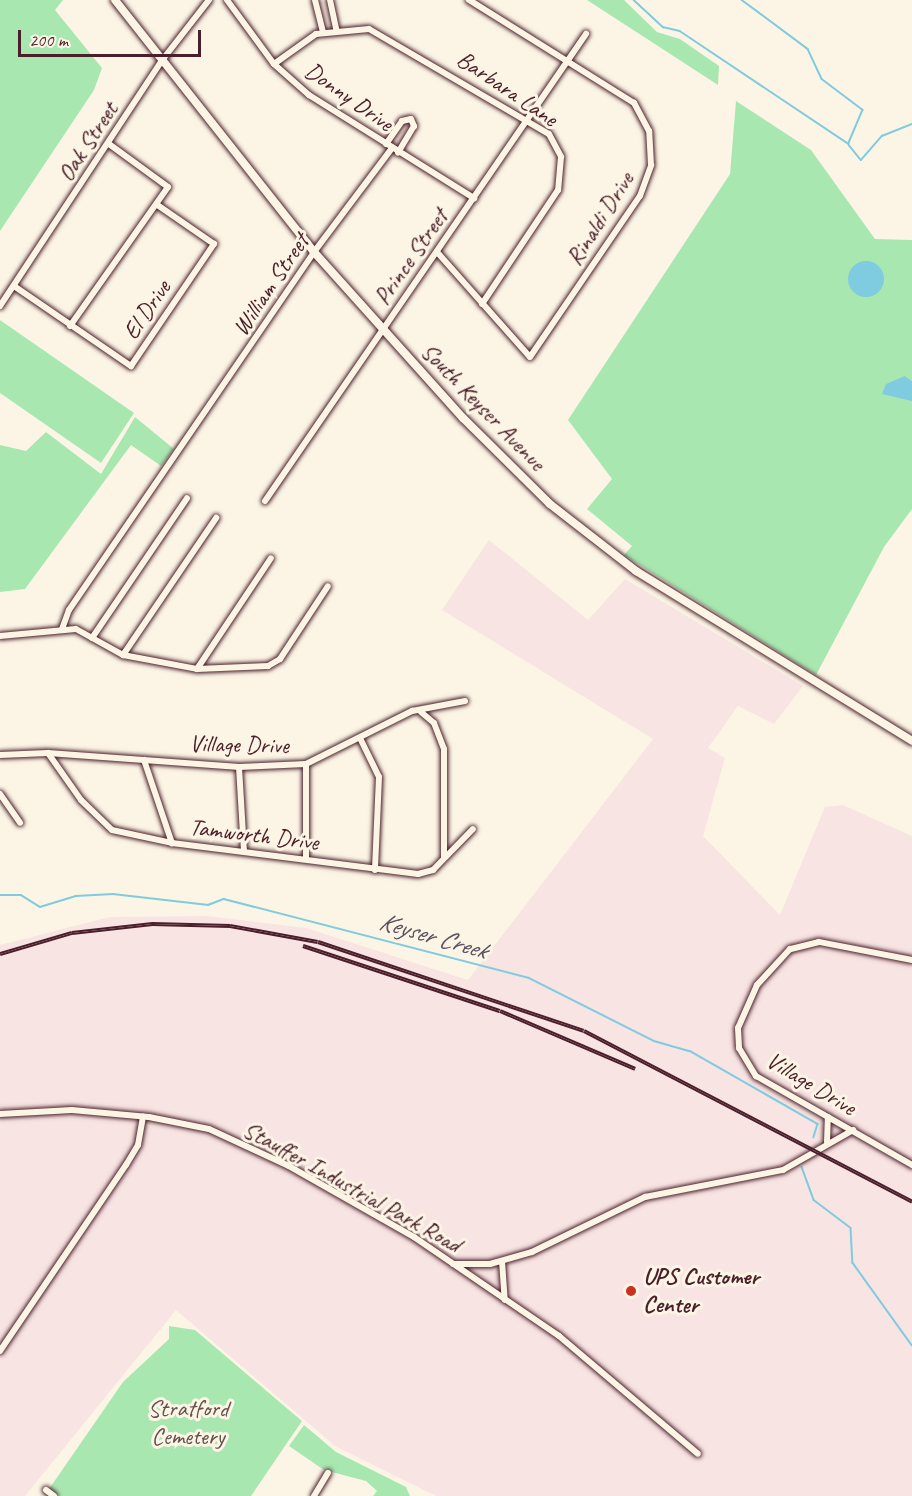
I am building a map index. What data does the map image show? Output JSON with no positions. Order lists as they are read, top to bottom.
{
  "streets": {
    "main road": ["South Keyser Avenue"],
    "street": [
      "Barbara Lane",
      "Donny Drive",
      "Oak Street",
      "Rinaldi Drive",
      "Prince Street",
      "William Street",
      "El Drive",
      "Village Drive",
      "Tamworth Drive",
      "Stauffer Industrial Park Road"
    ]
  },
  "crossings": [
    ["Barbara Lane", "Donny Drive"],
    ["Barbara Lane", "Rinaldi Drive"],
    ["Barbara Lane", "Prince Street"],
    ["Donny Drive", "Prince Street"],
    ["Donny Drive", "William Street"],
    ["Oak Street", "El Drive"],
    ["Oak Street", "South Keyser Avenue"],
    ["Rinaldi Drive", "Prince Street"],
    ["Prince Street", "South Keyser Avenue"],
    ["William Street", "South Keyser Avenue"],
    ["Village Drive", "Tamworth Drive"]
  ],
  "water": ["Keyser Creek"],
  "parks": ["Stratford Cemetery"],
  "places": ["UPS Customer Center"],
  "scale_bar": "200 m"
}
